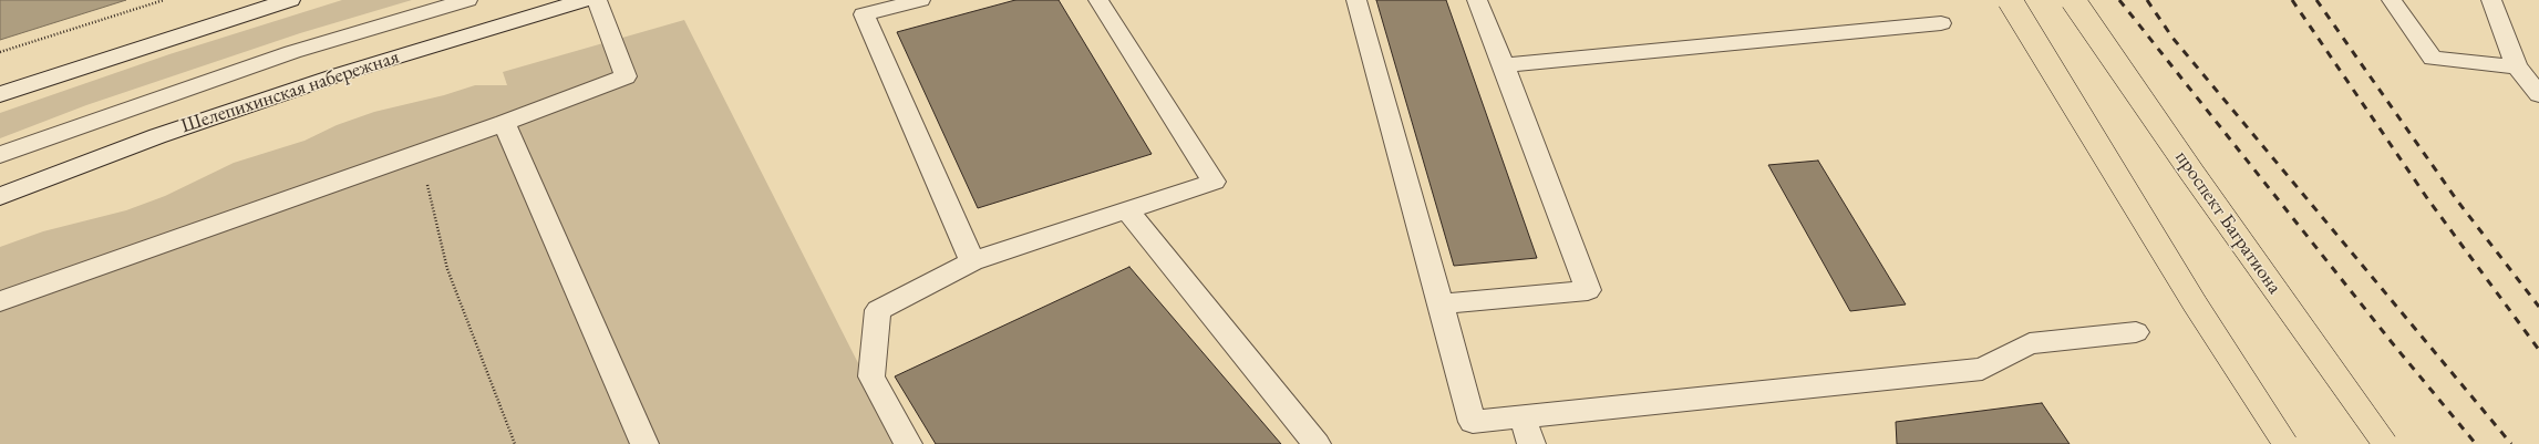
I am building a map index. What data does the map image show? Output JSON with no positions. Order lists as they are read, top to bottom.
{
  "streets": {
    "main road": ["Шелепихинская набережная", "проспект Багратиона"]
  }
}
